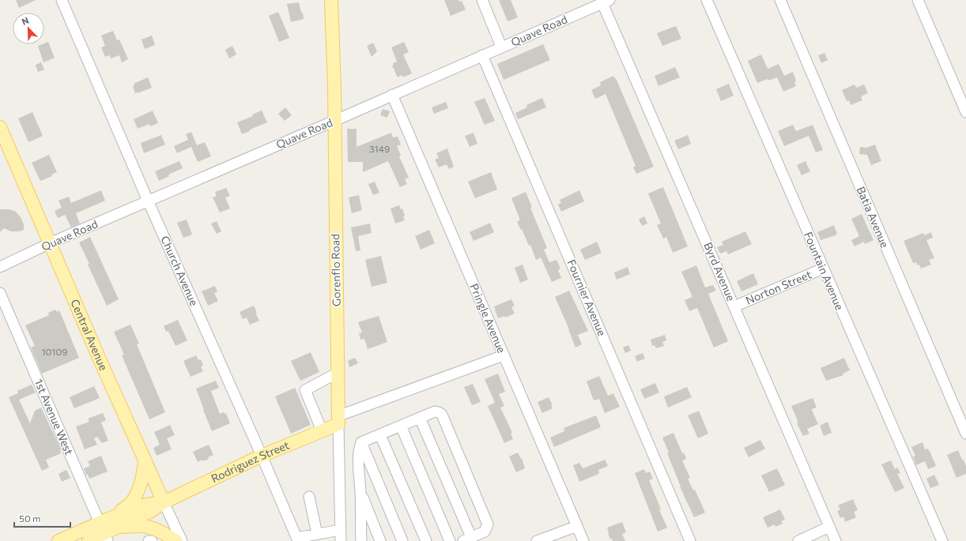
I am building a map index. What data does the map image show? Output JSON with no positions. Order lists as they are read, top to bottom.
{
  "streets": {
    "main road": ["Gorenflo Road", "Central Avenue", "Rodriguez Street"],
    "street": [
      "Quave Road",
      "Batia Avenue",
      "Church Avenue",
      "Fountain Avenue",
      "Byrd Avenue",
      "Norton Street",
      "Fournier Avenue",
      "Pringle Avenue",
      "1st Avenue West"
    ]
  },
  "crossings": [
    ["Quave Road", "Gorenflo Road"],
    ["Quave Road", "Church Avenue"],
    ["Quave Road", "Byrd Avenue"],
    ["Quave Road", "Fournier Avenue"],
    ["Quave Road", "Pringle Avenue"],
    ["Quave Road", "Central Avenue"],
    ["Gorenflo Road", "Rodriguez Street"],
    ["Church Avenue", "Rodriguez Street"],
    ["Fountain Avenue", "Norton Street"],
    ["Byrd Avenue", "Norton Street"],
    ["Pringle Avenue", "Rodriguez Street"],
    ["Central Avenue", "Rodriguez Street"],
    ["1st Avenue West", "Rodriguez Street"]
  ],
  "house_numbers": ["3149", "10109"],
  "scale_bar": "50 m",
  "north": "top left"
}
